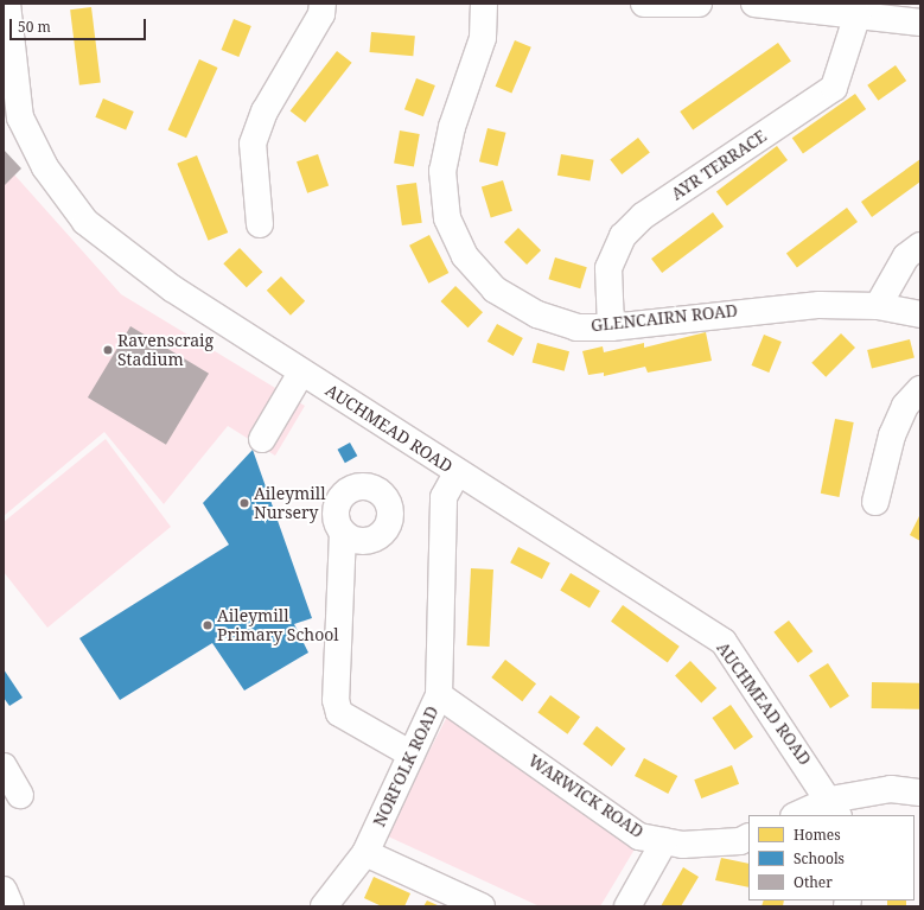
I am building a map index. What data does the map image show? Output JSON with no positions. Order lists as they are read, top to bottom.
{
  "streets": {
    "street": [
      "AYR TERRACE",
      "GLENCAIRN ROAD",
      "AUCHMEAD ROAD",
      "NORFOLK ROAD",
      "WARWICK ROAD"
    ]
  },
  "crossings": [
    ["AYR TERRACE", "GLENCAIRN ROAD"],
    ["AUCHMEAD ROAD", "NORFOLK ROAD"],
    ["NORFOLK ROAD", "WARWICK ROAD"]
  ],
  "places": ["Ravenscraig Stadium", "Aileymill Nursery", "Aileymill Primary School"],
  "legend": ["Homes", "Schools", "Other"],
  "scale_bar": "50 m"
}
